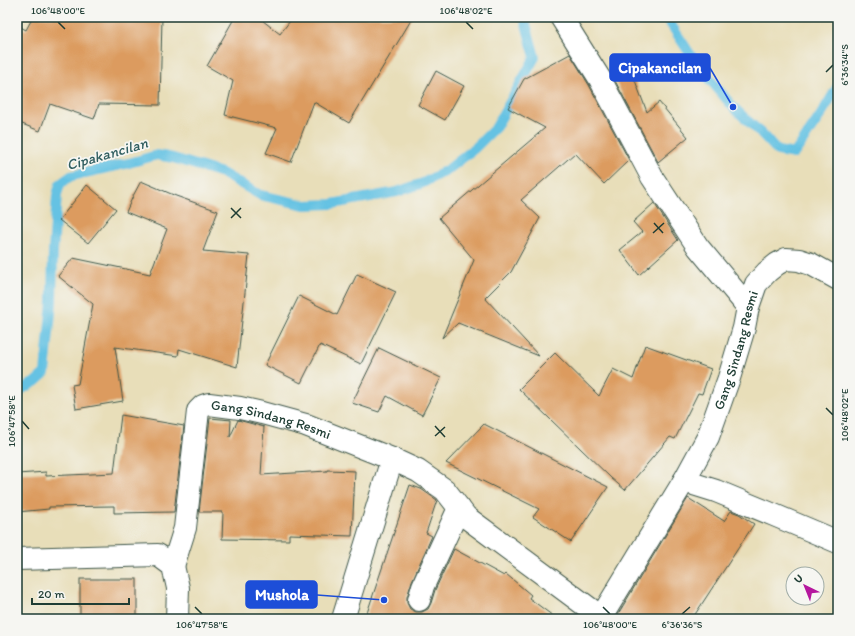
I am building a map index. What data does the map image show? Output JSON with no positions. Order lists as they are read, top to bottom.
{
  "streets": {
    "street": ["Gang Sindang Resmi"]
  },
  "water": ["Cipakancilan"],
  "places": ["Cipakancilan", "Mushola"],
  "scale_bar": "20 m",
  "north": "top left",
  "coordinates": [
    "106°48'00\"E",
    "106°48'02\"E",
    "6°36'34\"S",
    "106°47'58\"E",
    "6°36'36\"S"
  ]
}
